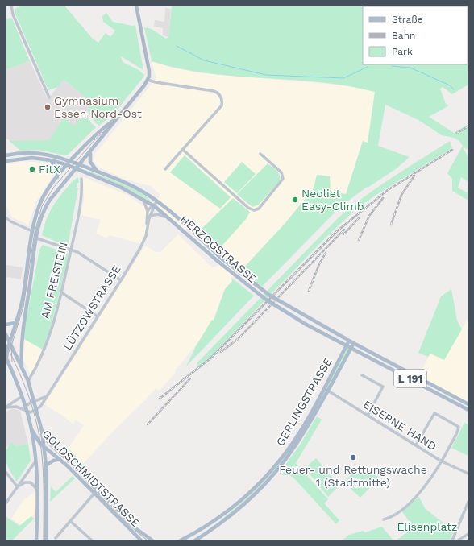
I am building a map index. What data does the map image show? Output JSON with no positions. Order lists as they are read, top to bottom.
{
  "streets": {
    "main road": [
      "HERZOGSTRASSE",
      "L 191",
      "GERLINGSTRASSE",
      "GOLDSCHMIDTSTRASSE"
    ],
    "street": ["AM FREISTEIN", "LÜTZOWSTRASSE", "EISERNE HAND"]
  },
  "crossings": [
    ["HERZOGSTRASSE", "LÜTZOWSTRASSE"],
    ["HERZOGSTRASSE", "L 191"],
    ["HERZOGSTRASSE", "GERLINGSTRASSE"],
    ["L 191", "GERLINGSTRASSE"],
    ["GERLINGSTRASSE", "EISERNE HAND"]
  ],
  "parks": ["Elisenplatz"],
  "places": [
    "Gymnasium Essen Nord-Ost",
    "FitX",
    "Neoliet Easy-Climb",
    "Feuer- und Rettungswache 1 (Stadtmitte)"
  ],
  "legend": ["Straße", "Bahn", "Park"]
}
